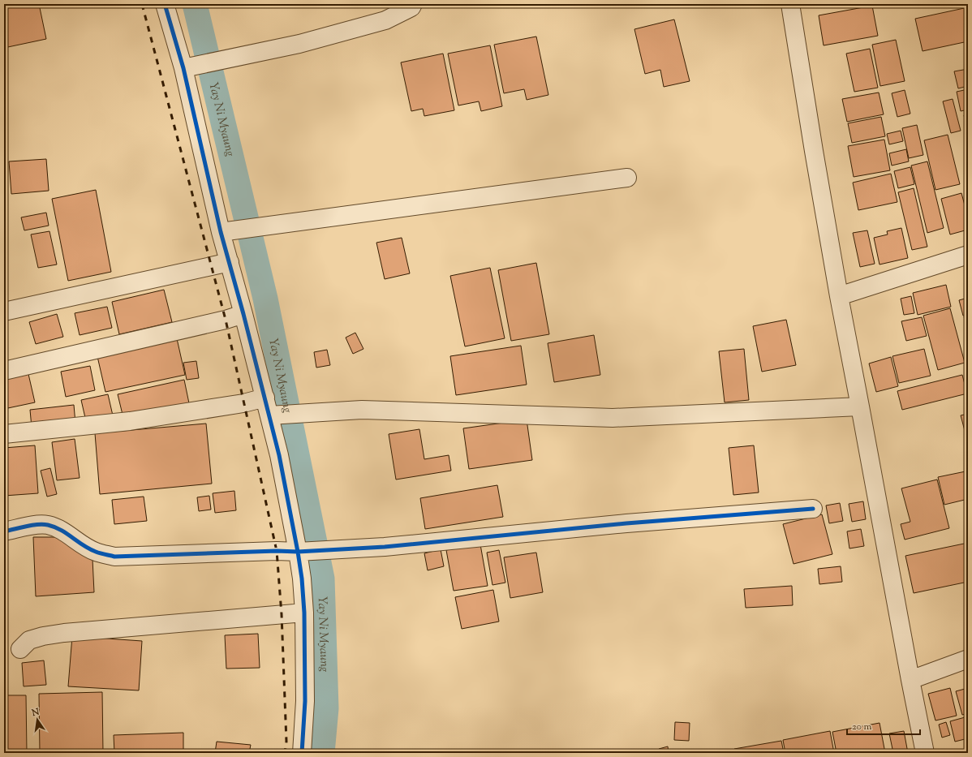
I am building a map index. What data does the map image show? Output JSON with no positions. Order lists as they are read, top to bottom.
{
  "water": ["Yay Ni Myaung"],
  "scale_bar": "20 m",
  "north": "top"
}
